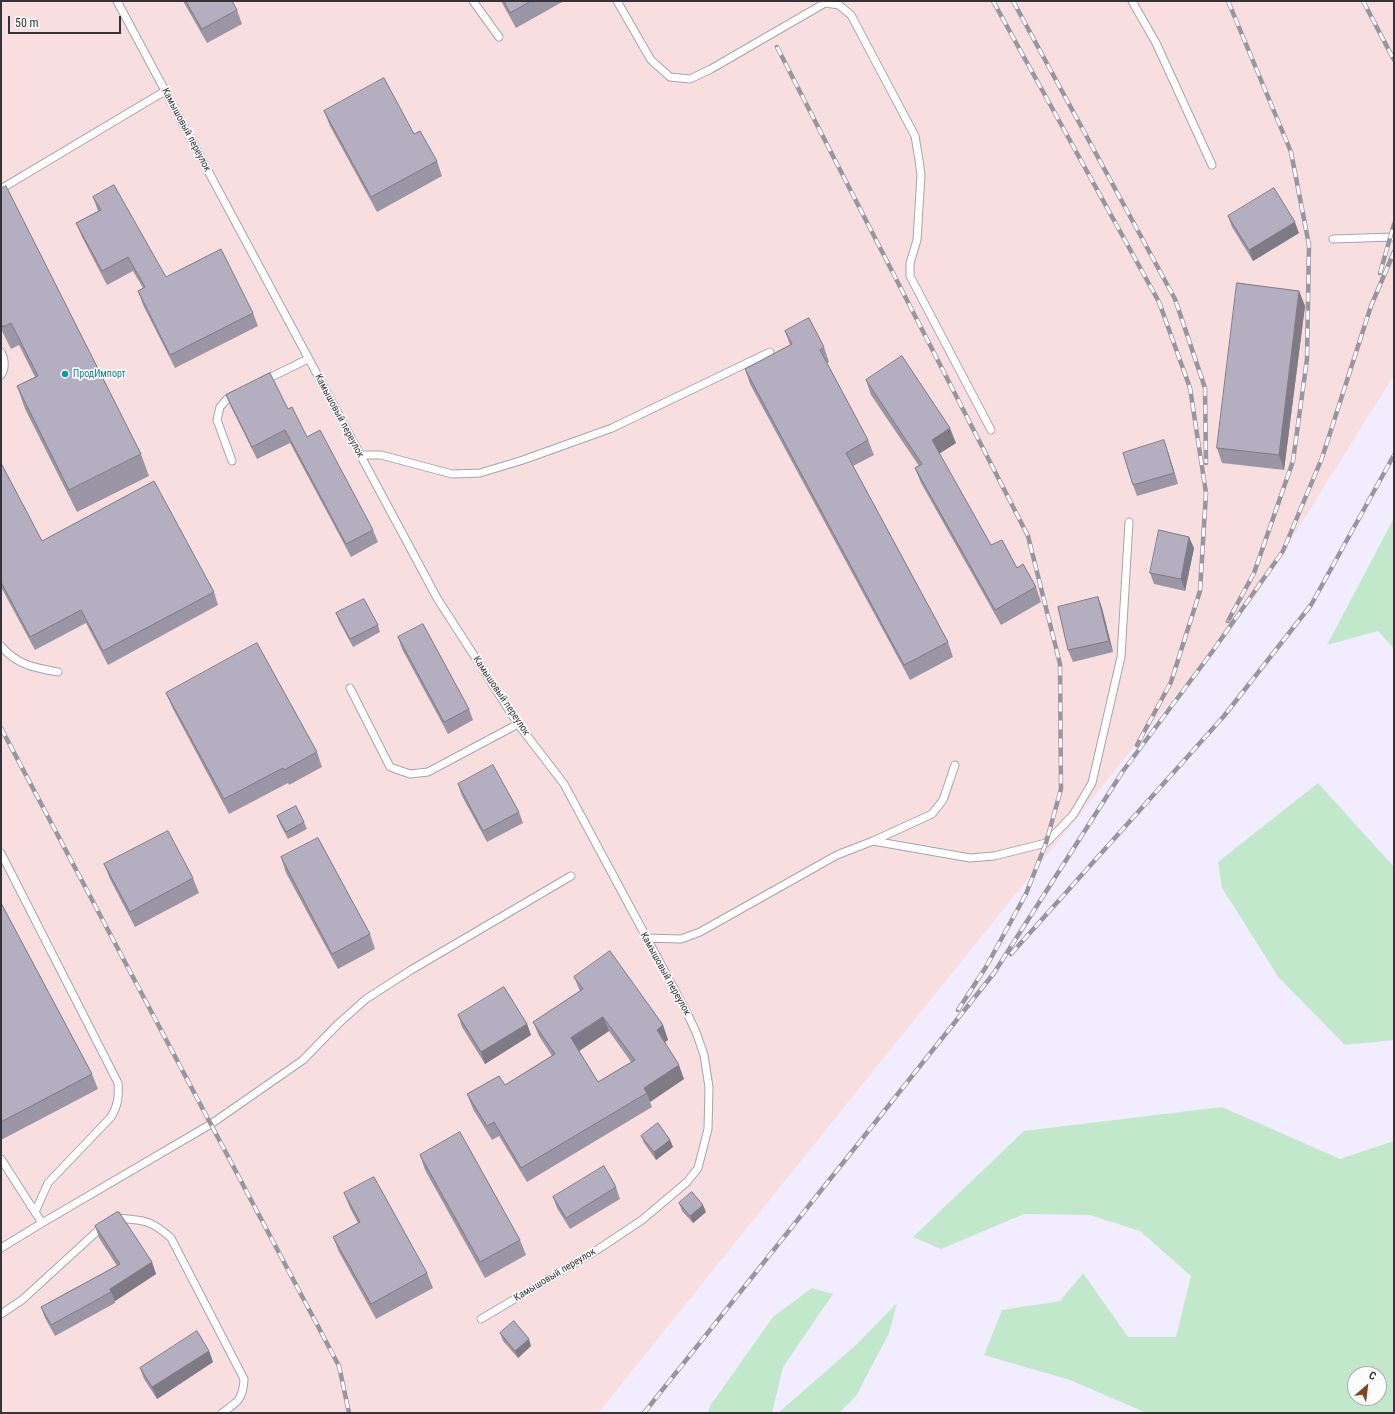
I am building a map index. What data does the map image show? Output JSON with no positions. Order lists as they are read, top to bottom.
{
  "streets": {
    "lane": ["Камышовый переулок"]
  },
  "places": ["ПродИмпорт"],
  "scale_bar": "50 m",
  "north": "top right"
}
